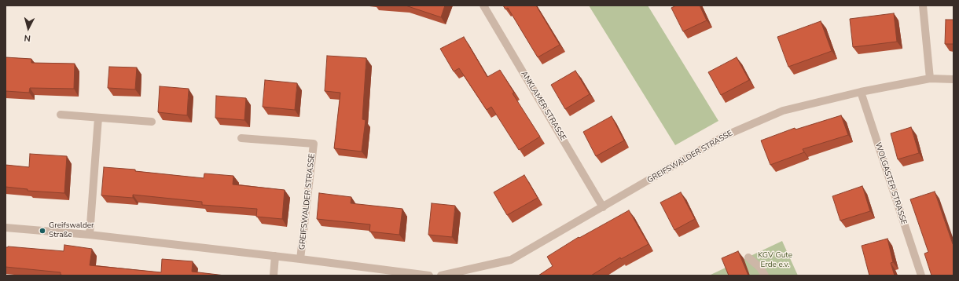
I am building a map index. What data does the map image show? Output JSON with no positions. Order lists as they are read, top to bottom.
{
  "streets": {
    "street": ["ANKLAMER STRASSE", "GREIFSWALDER STRASSE", "WOLGASTER STRASSE"]
  },
  "crossings": [
    ["ANKLAMER STRASSE", "GREIFSWALDER STRASSE"],
    ["GREIFSWALDER STRASSE", "WOLGASTER STRASSE"]
  ],
  "parks": ["KGV Gute Erde e.v."],
  "places": ["Greifswalder Straße"],
  "north": "bottom"
}
